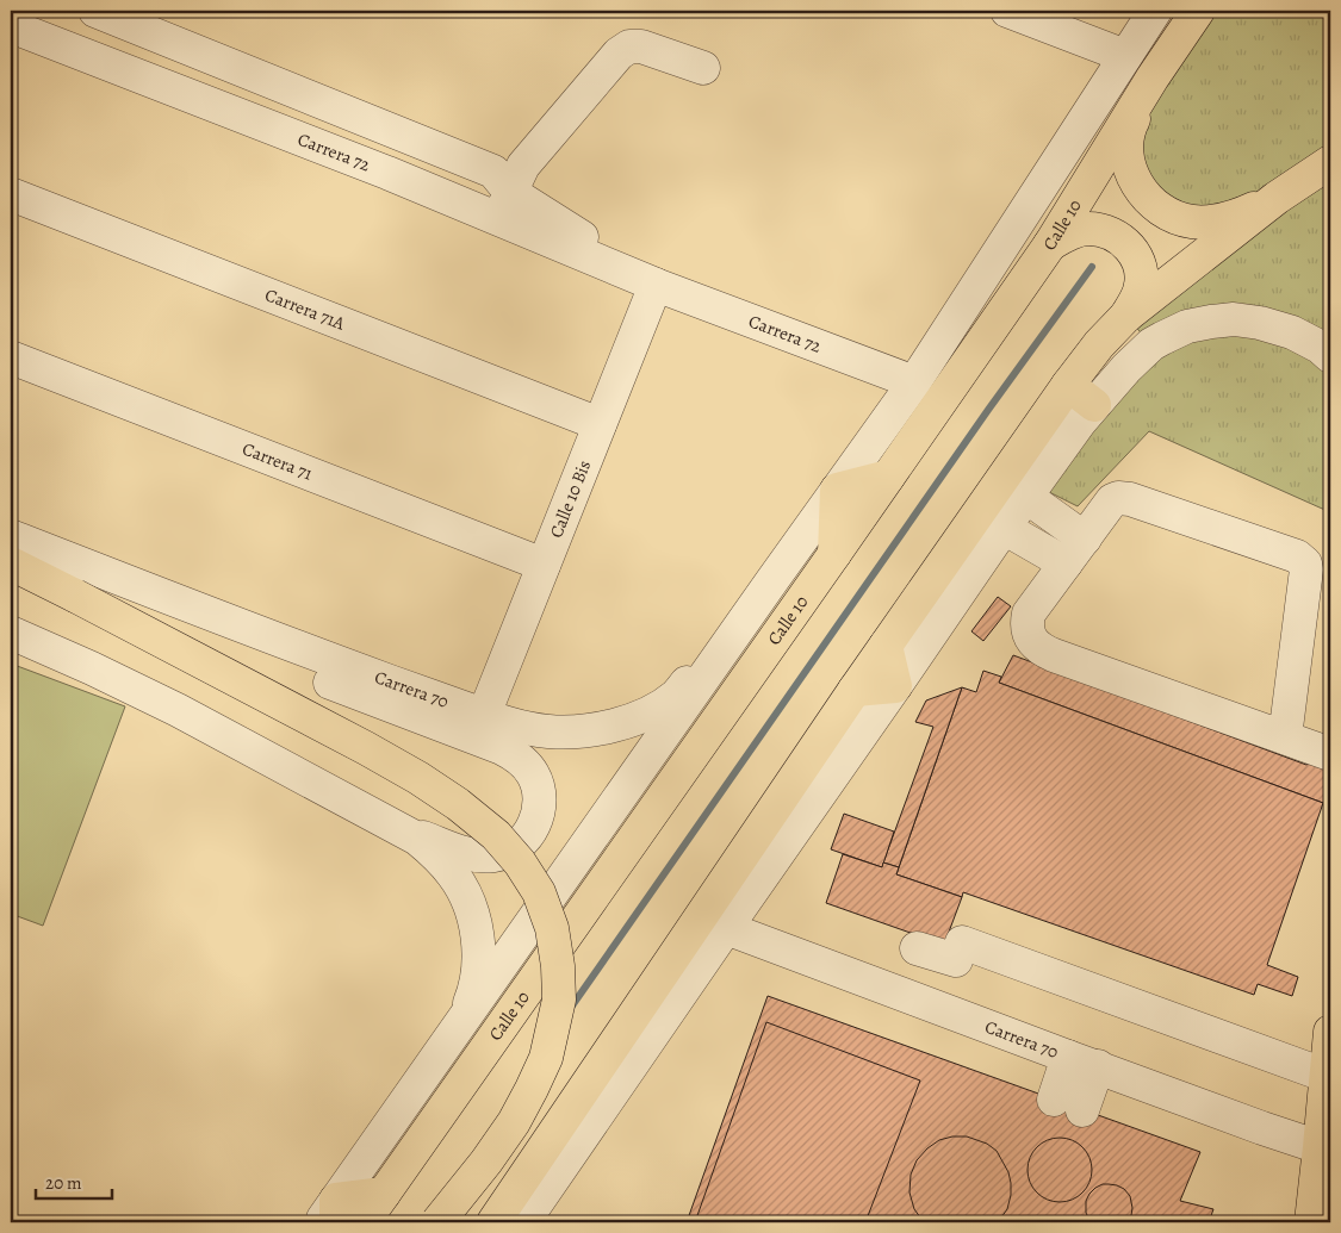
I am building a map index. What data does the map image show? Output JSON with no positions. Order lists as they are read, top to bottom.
{
  "streets": {
    "main road": ["Calle 10"],
    "street": [
      "Carrera 72",
      "Carrera 71A",
      "Carrera 71",
      "Calle 10 Bis",
      "Carrera 70"
    ]
  },
  "crossings": [
    ["Carrera 72", "Calle 10"],
    ["Carrera 72", "Calle 10 Bis"],
    ["Calle 10", "Carrera 70"],
    ["Carrera 71A", "Calle 10 Bis"],
    ["Carrera 71", "Calle 10 Bis"],
    ["Calle 10 Bis", "Carrera 70"]
  ],
  "scale_bar": "20 m"
}
